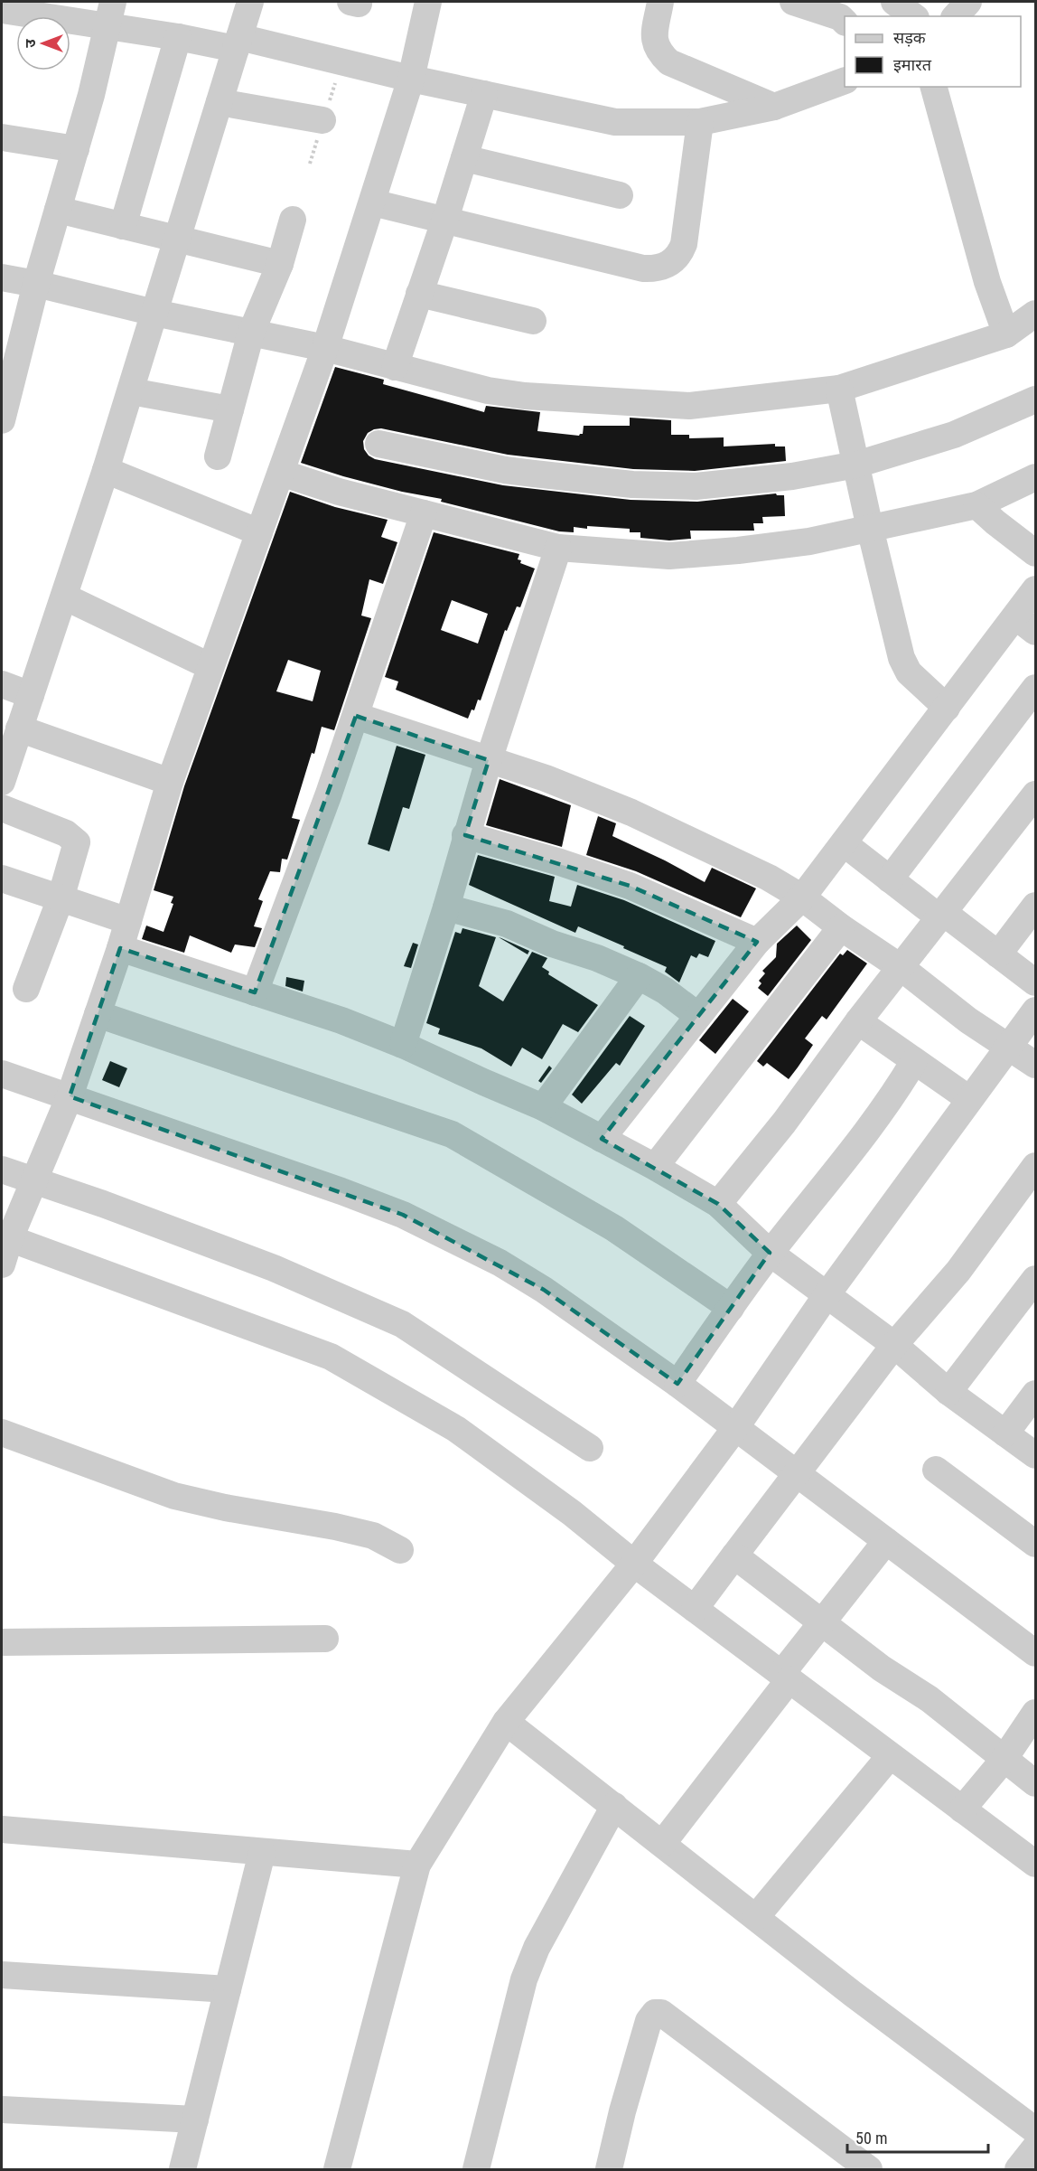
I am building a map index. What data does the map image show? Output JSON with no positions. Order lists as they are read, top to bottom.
{
  "legend": ["सड़क", "इमारत"],
  "scale_bar": "50 m",
  "north": "left"
}
